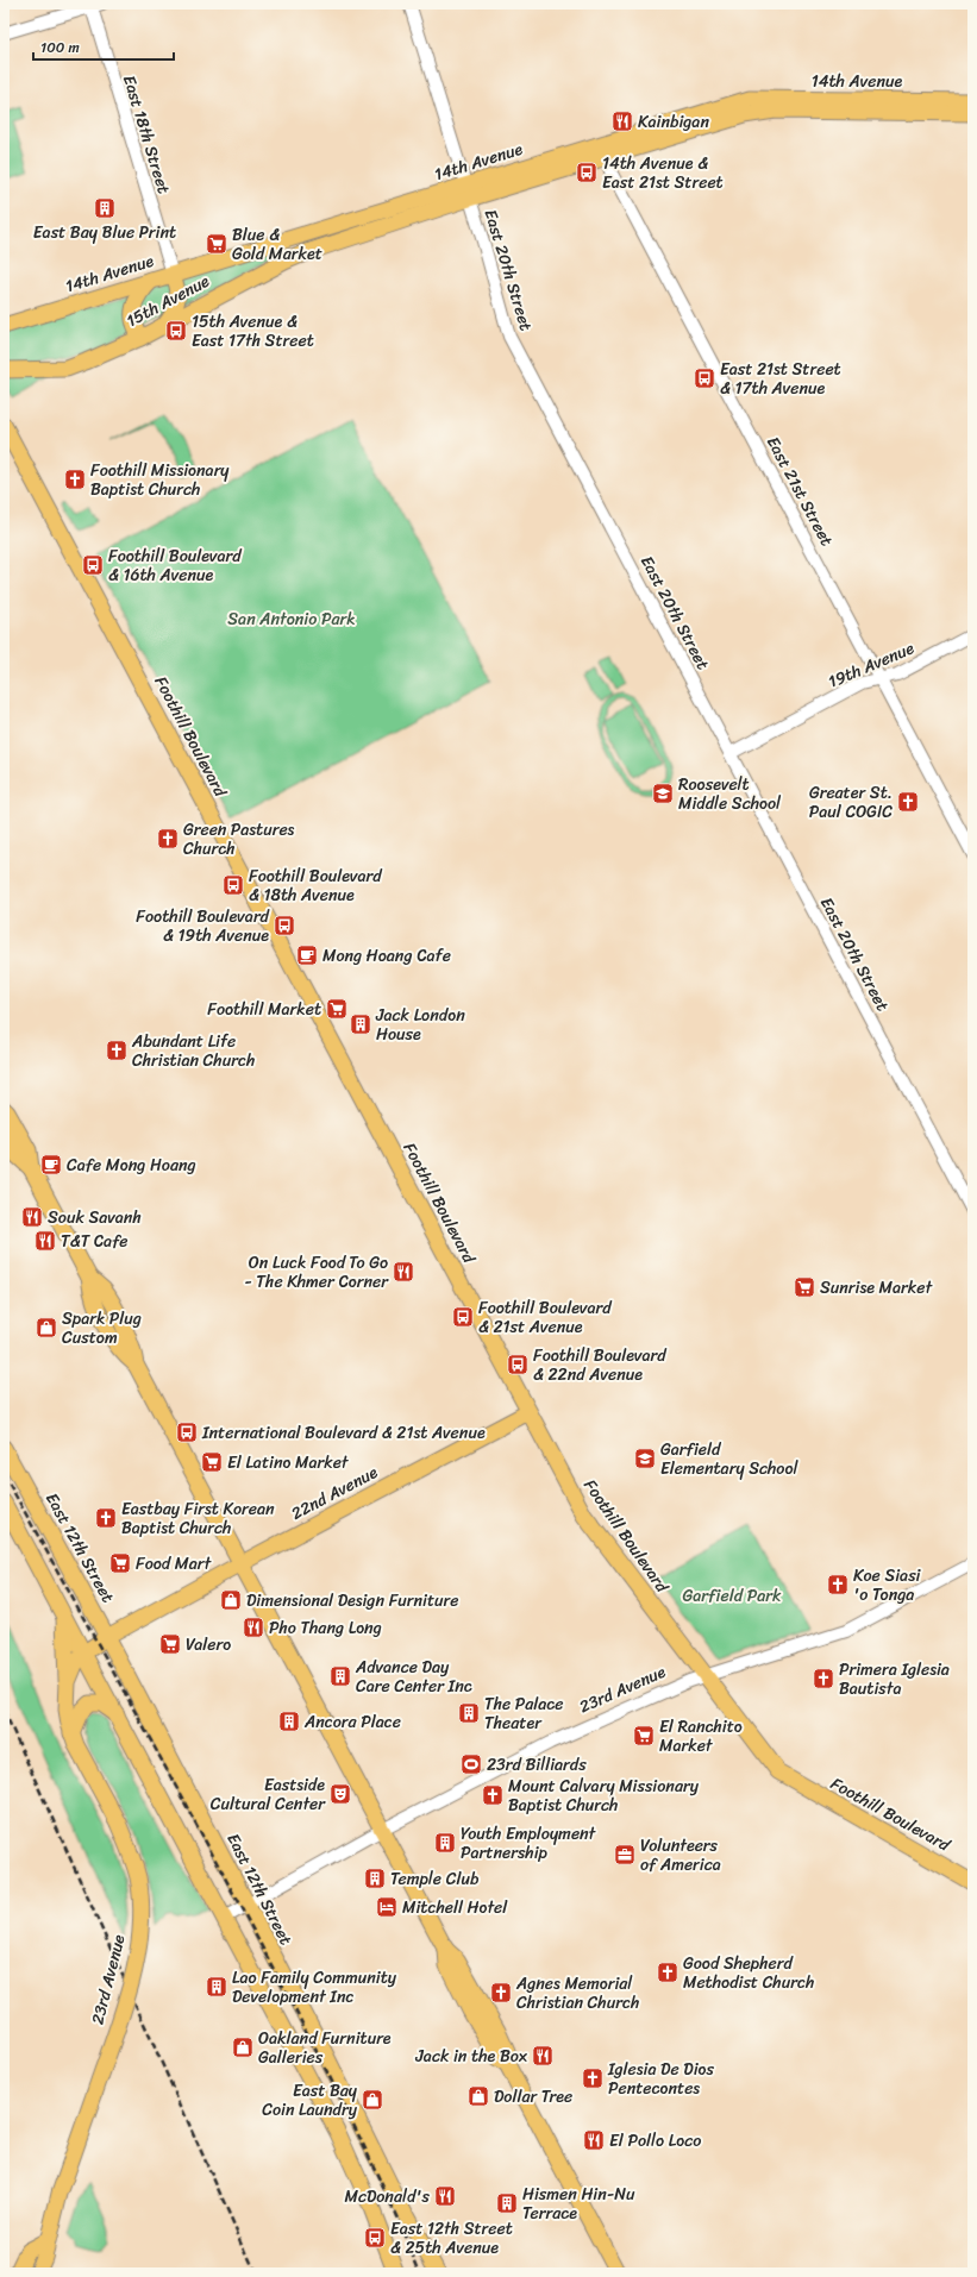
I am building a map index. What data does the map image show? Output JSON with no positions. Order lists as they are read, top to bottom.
{
  "streets": {
    "main road": [
      "14th Avenue",
      "15th Avenue",
      "Foothill Boulevard",
      "22nd Avenue",
      "East 12th Street",
      "23rd Avenue"
    ],
    "street": [
      "East 18th Street",
      "East 20th Street",
      "East 21st Street",
      "19th Avenue"
    ]
  },
  "crossings": [
    ["14th Avenue", "East 18th Street"],
    ["14th Avenue", "East 20th Street"],
    ["14th Avenue", "15th Avenue"],
    ["14th Avenue", "East 21st Street"],
    ["East 20th Street", "19th Avenue"],
    ["East 21st Street", "19th Avenue"],
    ["Foothill Boulevard", "22nd Avenue"],
    ["Foothill Boulevard", "23rd Avenue"],
    ["22nd Avenue", "East 12th Street"],
    ["22nd Avenue", "23rd Avenue"],
    ["East 12th Street", "23rd Avenue"]
  ],
  "parks": ["San Antonio Park", "Garfield Park"],
  "places": {
    "restaurant": [
      "Kainbigan",
      "Souk Savanh",
      "T&T Cafe",
      "On Luck Food To Go - The Khmer Corner",
      "Pho Thang Long",
      "Jack in the Box",
      "El Pollo Loco",
      "McDonald's"
    ],
    "bus stop": [
      "14th Avenue & East 21st Street",
      "15th Avenue & East 17th Street",
      "East 21st Street & 17th Avenue",
      "Foothill Boulevard & 16th Avenue",
      "Foothill Boulevard & 18th Avenue",
      "Foothill Boulevard & 19th Avenue",
      "Foothill Boulevard & 21st Avenue",
      "Foothill Boulevard & 22nd Avenue",
      "International Boulevard & 21st Avenue",
      "East 12th Street & 25th Avenue"
    ],
    "building": [
      "East Bay Blue Print",
      "Jack London House",
      "Advance Day Care Center Inc",
      "The Palace Theater",
      "Ancora Place",
      "Youth Employment Partnership",
      "Temple Club",
      "Lao Family Community Development Inc",
      "Hismen Hin-Nu Terrace"
    ],
    "supermarket": [
      "Blue & Gold Market",
      "Foothill Market",
      "Sunrise Market",
      "El Latino Market",
      "Food Mart",
      "Valero",
      "El Ranchito Market"
    ],
    "church": [
      "Foothill Missionary Baptist Church",
      "Greater St. Paul COGIC",
      "Green Pastures Church",
      "Abundant Life Christian Church",
      "Eastbay First Korean Baptist Church",
      "Koe Siasi 'o Tonga",
      "Primera Iglesia Bautista",
      "Mount Calvary Missionary Baptist Church",
      "Good Shepherd Methodist Church",
      "Agnes Memorial Christian Church",
      "Iglesia De Dios Pentecontes"
    ],
    "school or university": ["Roosevelt Middle School", "Garfield Elementary School"],
    "cafe": ["Mong Hoang Cafe", "Cafe Mong Hoang"],
    "shop": [
      "Spark Plug Custom",
      "Dimensional Design Furniture",
      "Oakland Furniture Galleries",
      "Dollar Tree",
      "East Bay Coin Laundry"
    ],
    "sports": ["23rd Billiards"],
    "theatre": ["Eastside Cultural Center"],
    "office": ["Volunteers of America"],
    "hotel": ["Mitchell Hotel"]
  },
  "scale_bar": "100 m"
}
